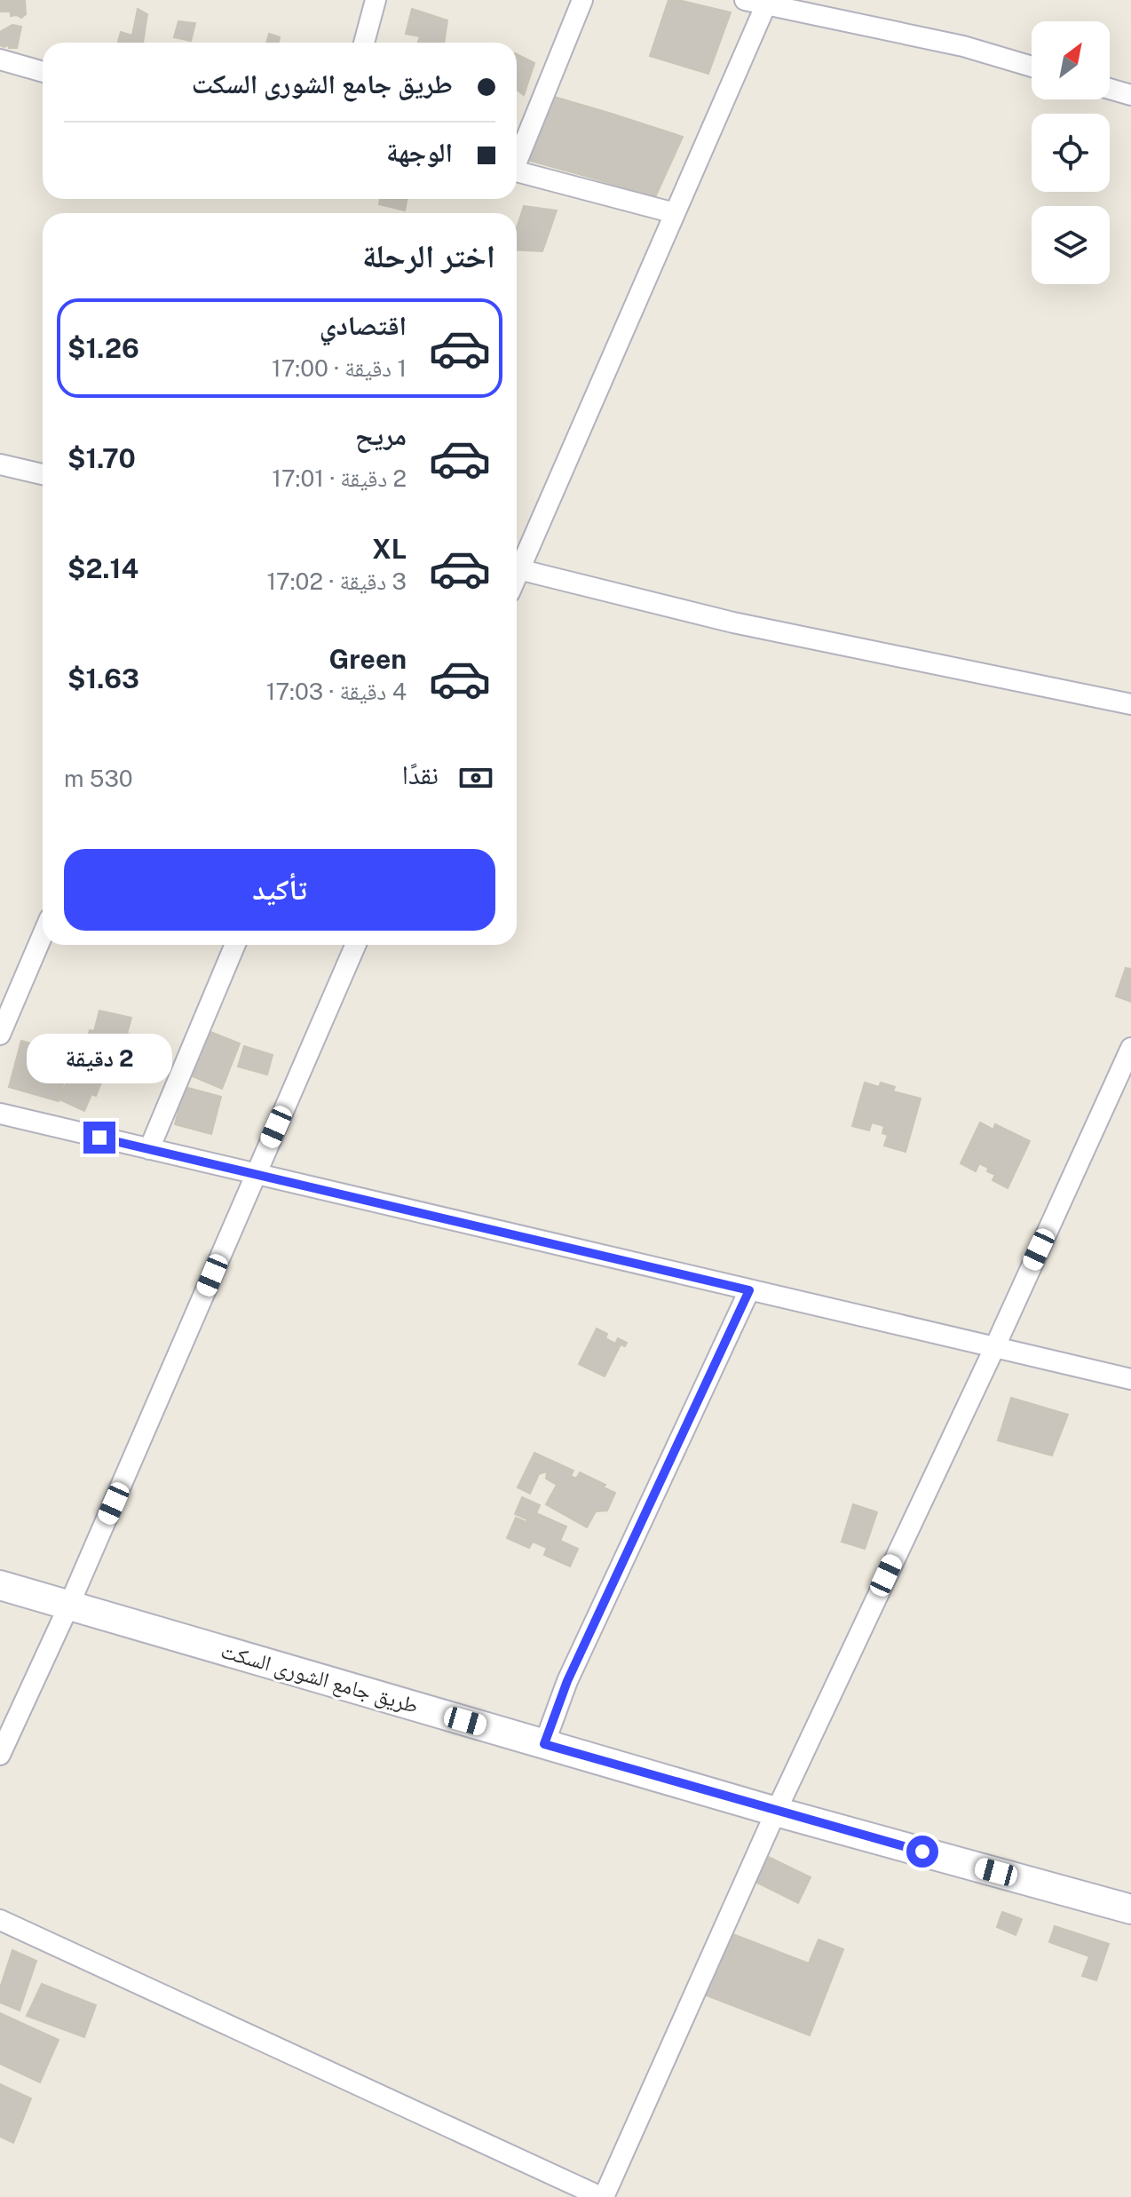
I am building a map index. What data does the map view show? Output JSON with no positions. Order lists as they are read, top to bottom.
{
  "streets": {
    "main road": ["طريق جامع الشورى السكت"]
  },
  "north": "top right",
  "page": {
    "banner": ["طريق جامع الشورى السكت", "الوجهة"],
    "heading": "اختر الرحلة",
    "list": [
      {
        "name": "اقتصادي",
        "note": "1 دقيقة · 17:00",
        "value": "$1.26"
      },
      {
        "name": "مريح",
        "note": "2 دقيقة · 17:01",
        "value": "$1.70"
      },
      {
        "name": "XL",
        "note": "3 دقيقة · 17:02",
        "value": "$2.14"
      },
      {
        "name": "Green",
        "note": "4 دقيقة · 17:03",
        "value": "$1.63"
      }
    ],
    "pay": ["نقدًا", "530 m"],
    "buttons": "تأكيد",
    "bubble": "2 دقيقة"
  }
}
